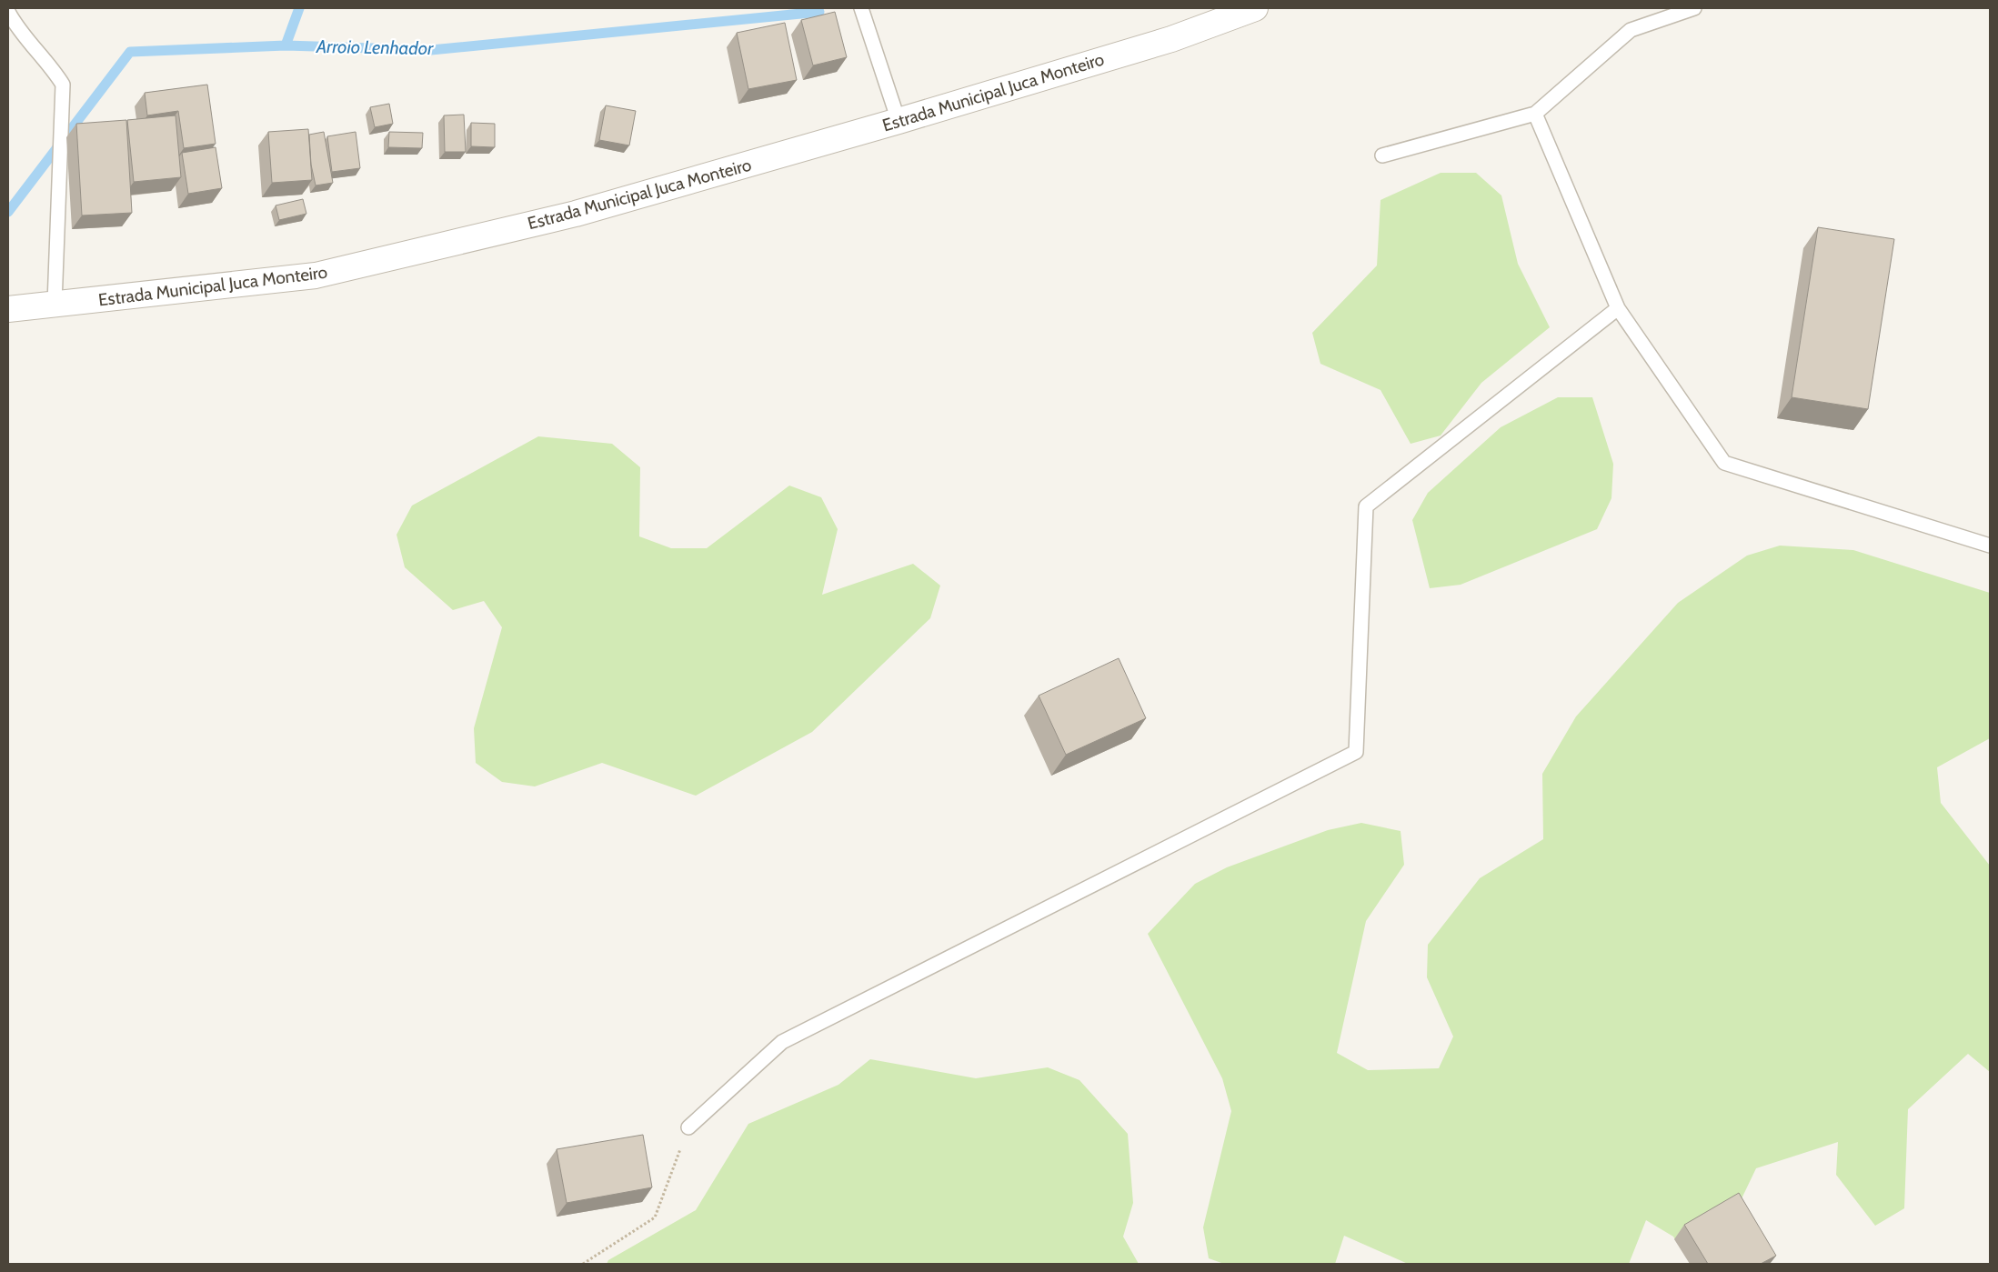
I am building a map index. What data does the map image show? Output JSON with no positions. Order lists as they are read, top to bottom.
{
  "streets": {
    "street": ["Estrada Municipal Juca Monteiro"]
  },
  "water": ["Arroio Lenhador"]
}
